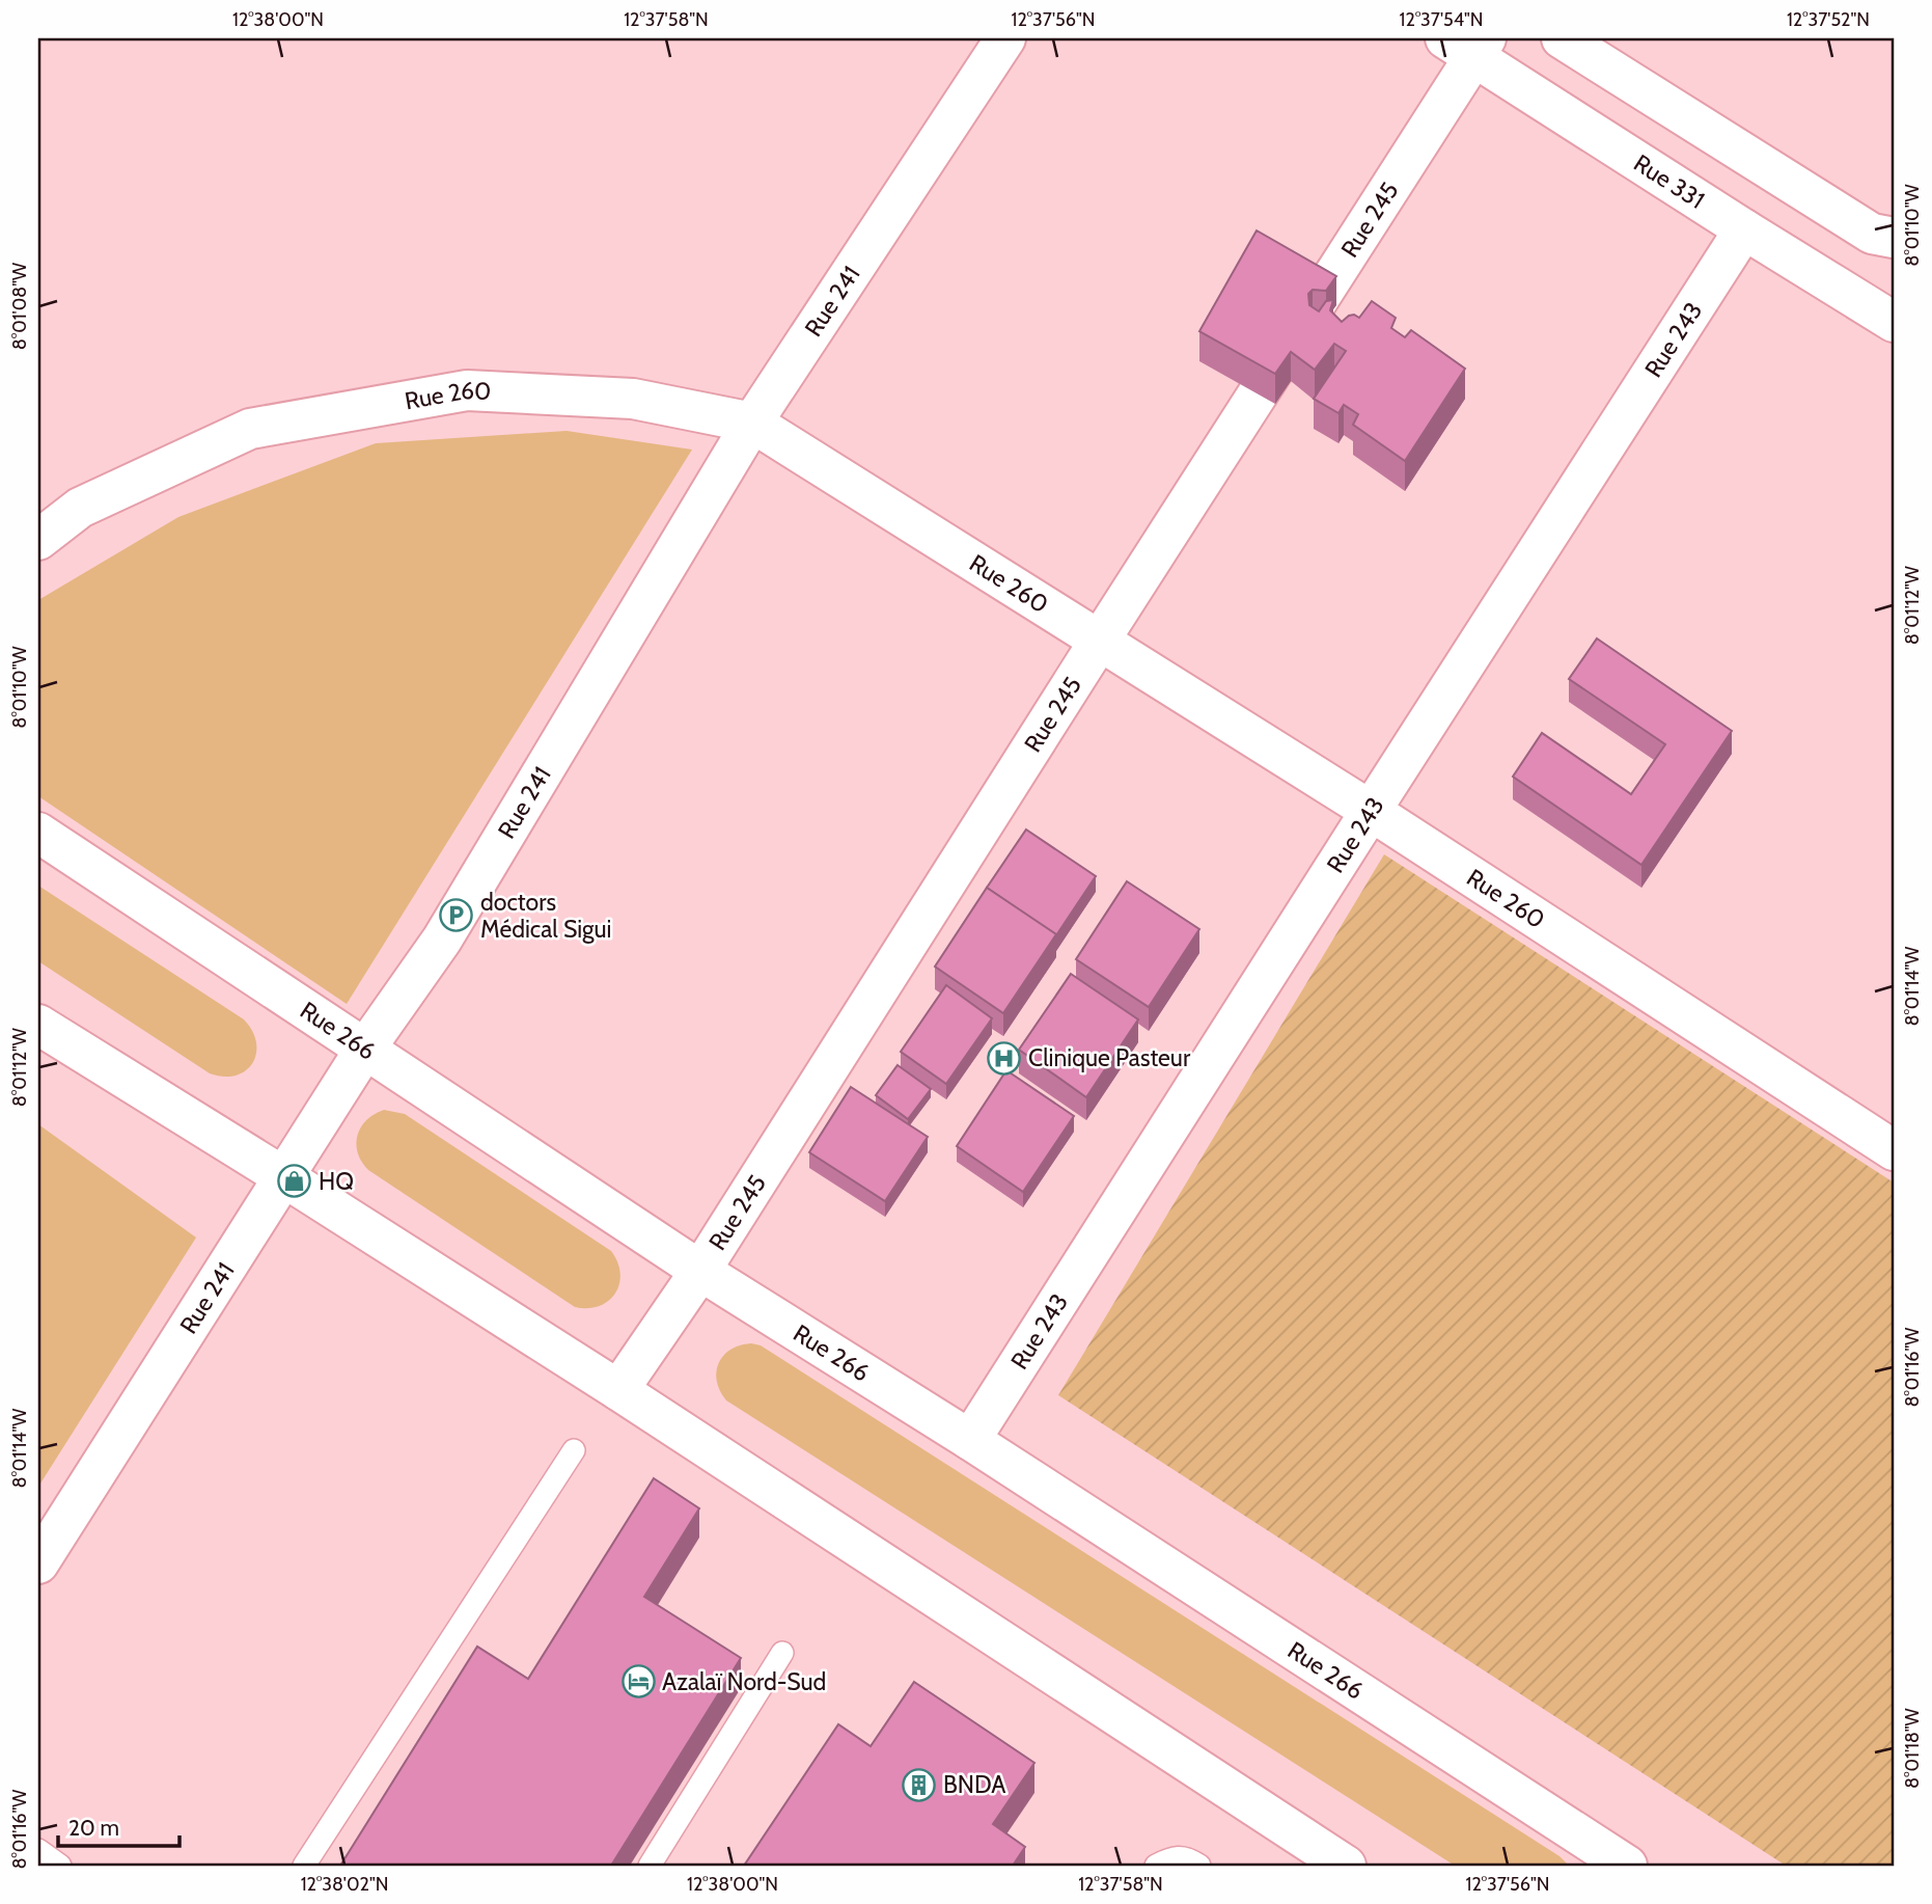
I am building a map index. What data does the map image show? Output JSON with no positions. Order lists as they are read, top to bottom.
{
  "streets": {
    "street": [
      "Rue 331",
      "Rue 245",
      "Rue 241",
      "Rue 243",
      "Rue 260",
      "Rue 266"
    ]
  },
  "crossings": [
    ["Rue 331", "Rue 245"],
    ["Rue 331", "Rue 243"],
    ["Rue 245", "Rue 260"],
    ["Rue 245", "Rue 266"],
    ["Rue 241", "Rue 260"],
    ["Rue 241", "Rue 266"],
    ["Rue 243", "Rue 260"],
    ["Rue 243", "Rue 266"]
  ],
  "places": {
    "parking": ["doctors Médical Sigui"],
    "hospital": ["Clinique Pasteur"],
    "shop": ["HQ"],
    "hotel": ["Azalaï Nord-Sud"],
    "building": ["BNDA"]
  },
  "scale_bar": "20 m",
  "coordinates": [
    "12°38'00\"N",
    "12°37'58\"N",
    "12°37'56\"N",
    "12°37'54\"N",
    "12°37'52\"N",
    "8°01'10\"W",
    "8°01'08\"W",
    "8°01'12\"W",
    "8°01'14\"W",
    "8°01'16\"W",
    "8°01'18\"W",
    "12°38'02\"N"
  ]
}
